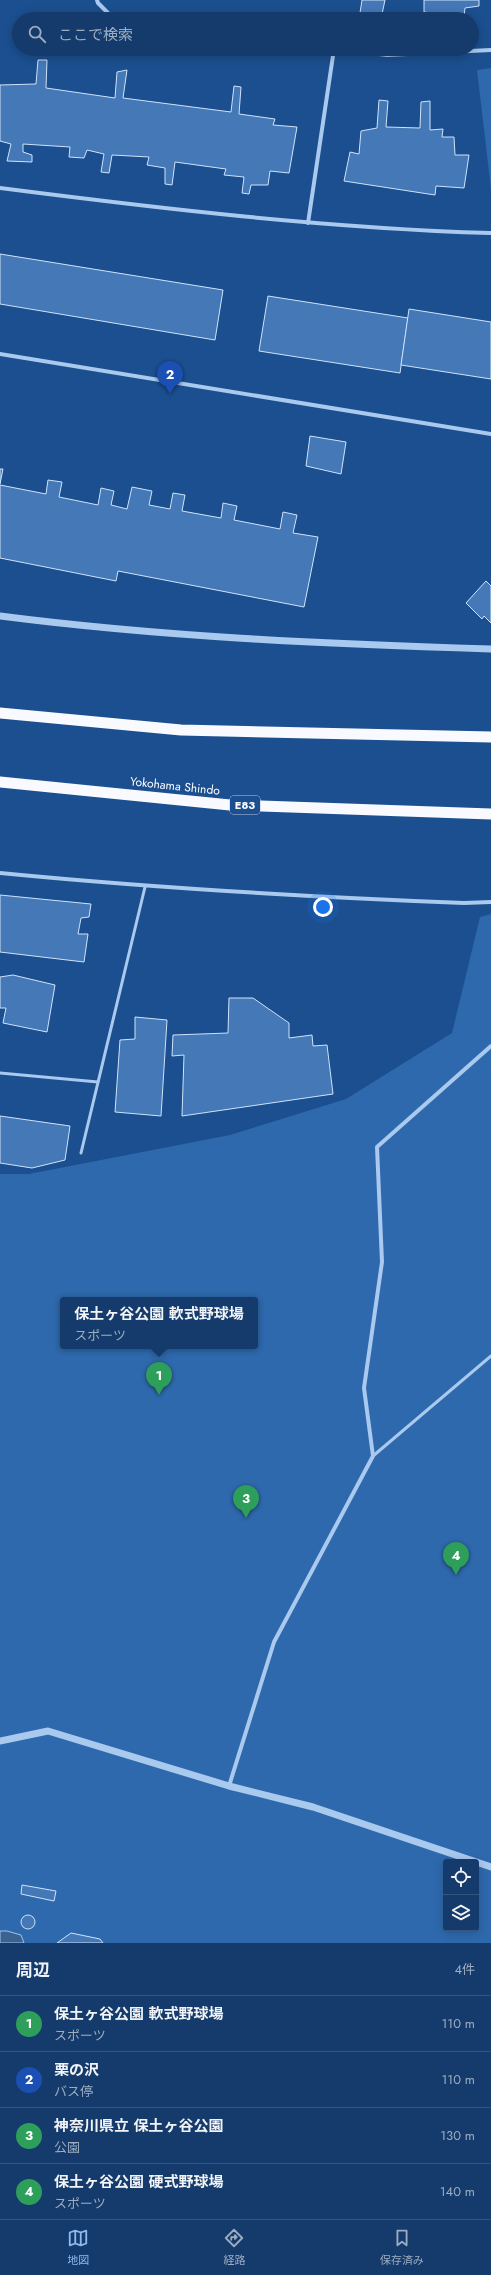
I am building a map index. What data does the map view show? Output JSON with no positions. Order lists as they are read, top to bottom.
{
  "streets": {
    "highway": ["Yokohama Shindo", "E83"]
  },
  "page": {
    "search": "ここで検索",
    "pins": [
      "2",
      "1",
      "3",
      "4"
    ],
    "popup": ["保土ヶ谷公園 軟式野球場", "スポーツ"],
    "heading": ["周辺", "4件"],
    "list": [
      {
        "mark": "1",
        "name": "保土ヶ谷公園 軟式野球場",
        "note": "スポーツ",
        "value": "110 m"
      },
      {
        "mark": "2",
        "name": "栗の沢",
        "note": "バス停",
        "value": "110 m"
      },
      {
        "mark": "3",
        "name": "神奈川県立 保土ヶ谷公園",
        "note": "公園",
        "value": "130 m"
      },
      {
        "mark": "4",
        "name": "保土ヶ谷公園 硬式野球場",
        "note": "スポーツ",
        "value": "140 m"
      }
    ],
    "nav": ["地図", "経路", "保存済み"]
  }
}
